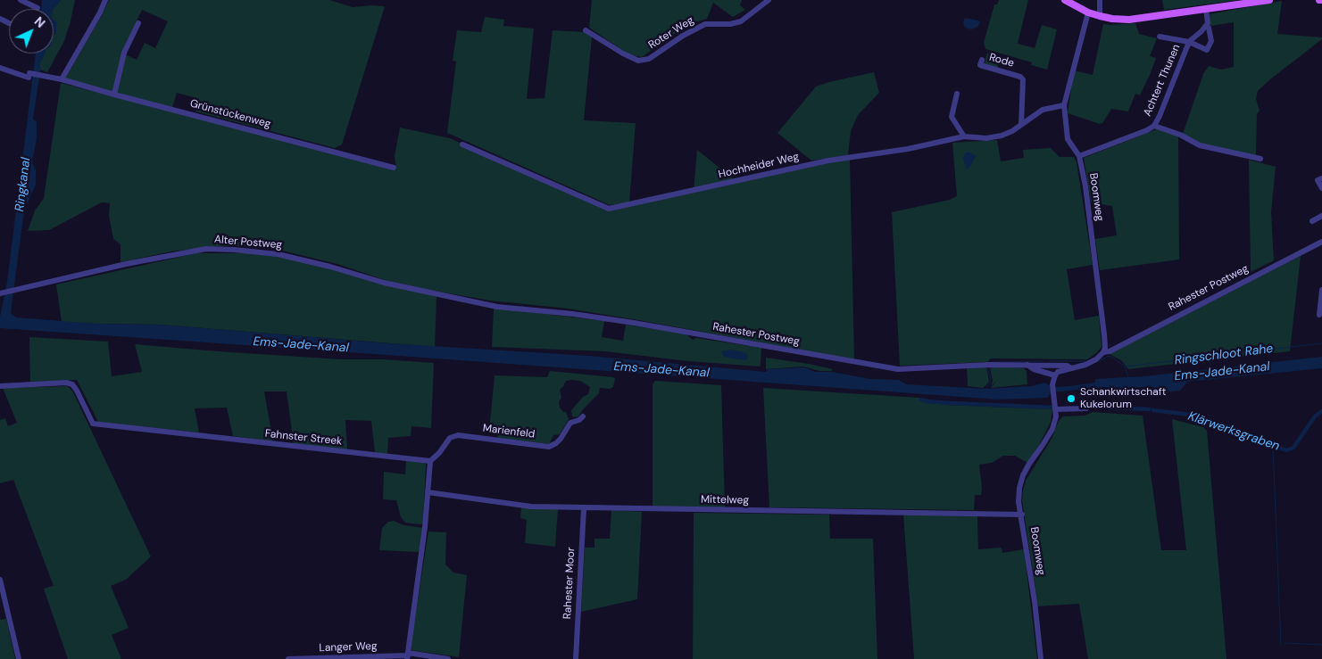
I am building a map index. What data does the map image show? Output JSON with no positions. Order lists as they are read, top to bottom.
{
  "streets": {
    "street": [
      "Roter Weg",
      "Rode",
      "Achtert Thunen",
      "Grünstückenweg",
      "Hochheider Weg",
      "Boomweg",
      "Alter Postweg",
      "Rahester Postweg",
      "Marienfeld",
      "Fahnster Streek",
      "Mittelweg",
      "Rahester Moor",
      "Langer Weg"
    ]
  },
  "crossings": [
    ["Rode", "Hochheider Weg"],
    ["Achtert Thunen", "Boomweg"],
    ["Hochheider Weg", "Boomweg"],
    ["Boomweg", "Rahester Postweg"],
    ["Boomweg", "Mittelweg"],
    ["Alter Postweg", "Rahester Postweg"],
    ["Marienfeld", "Fahnster Streek"],
    ["Mittelweg", "Rahester Moor"]
  ],
  "water": [
    "Ringkanal",
    "Ems-Jade-Kanal",
    "Ringschloot Rahe",
    "Klärwerksgraben"
  ],
  "places": ["Schankwirtschaft Kukelorum"],
  "north": "top right"
}
